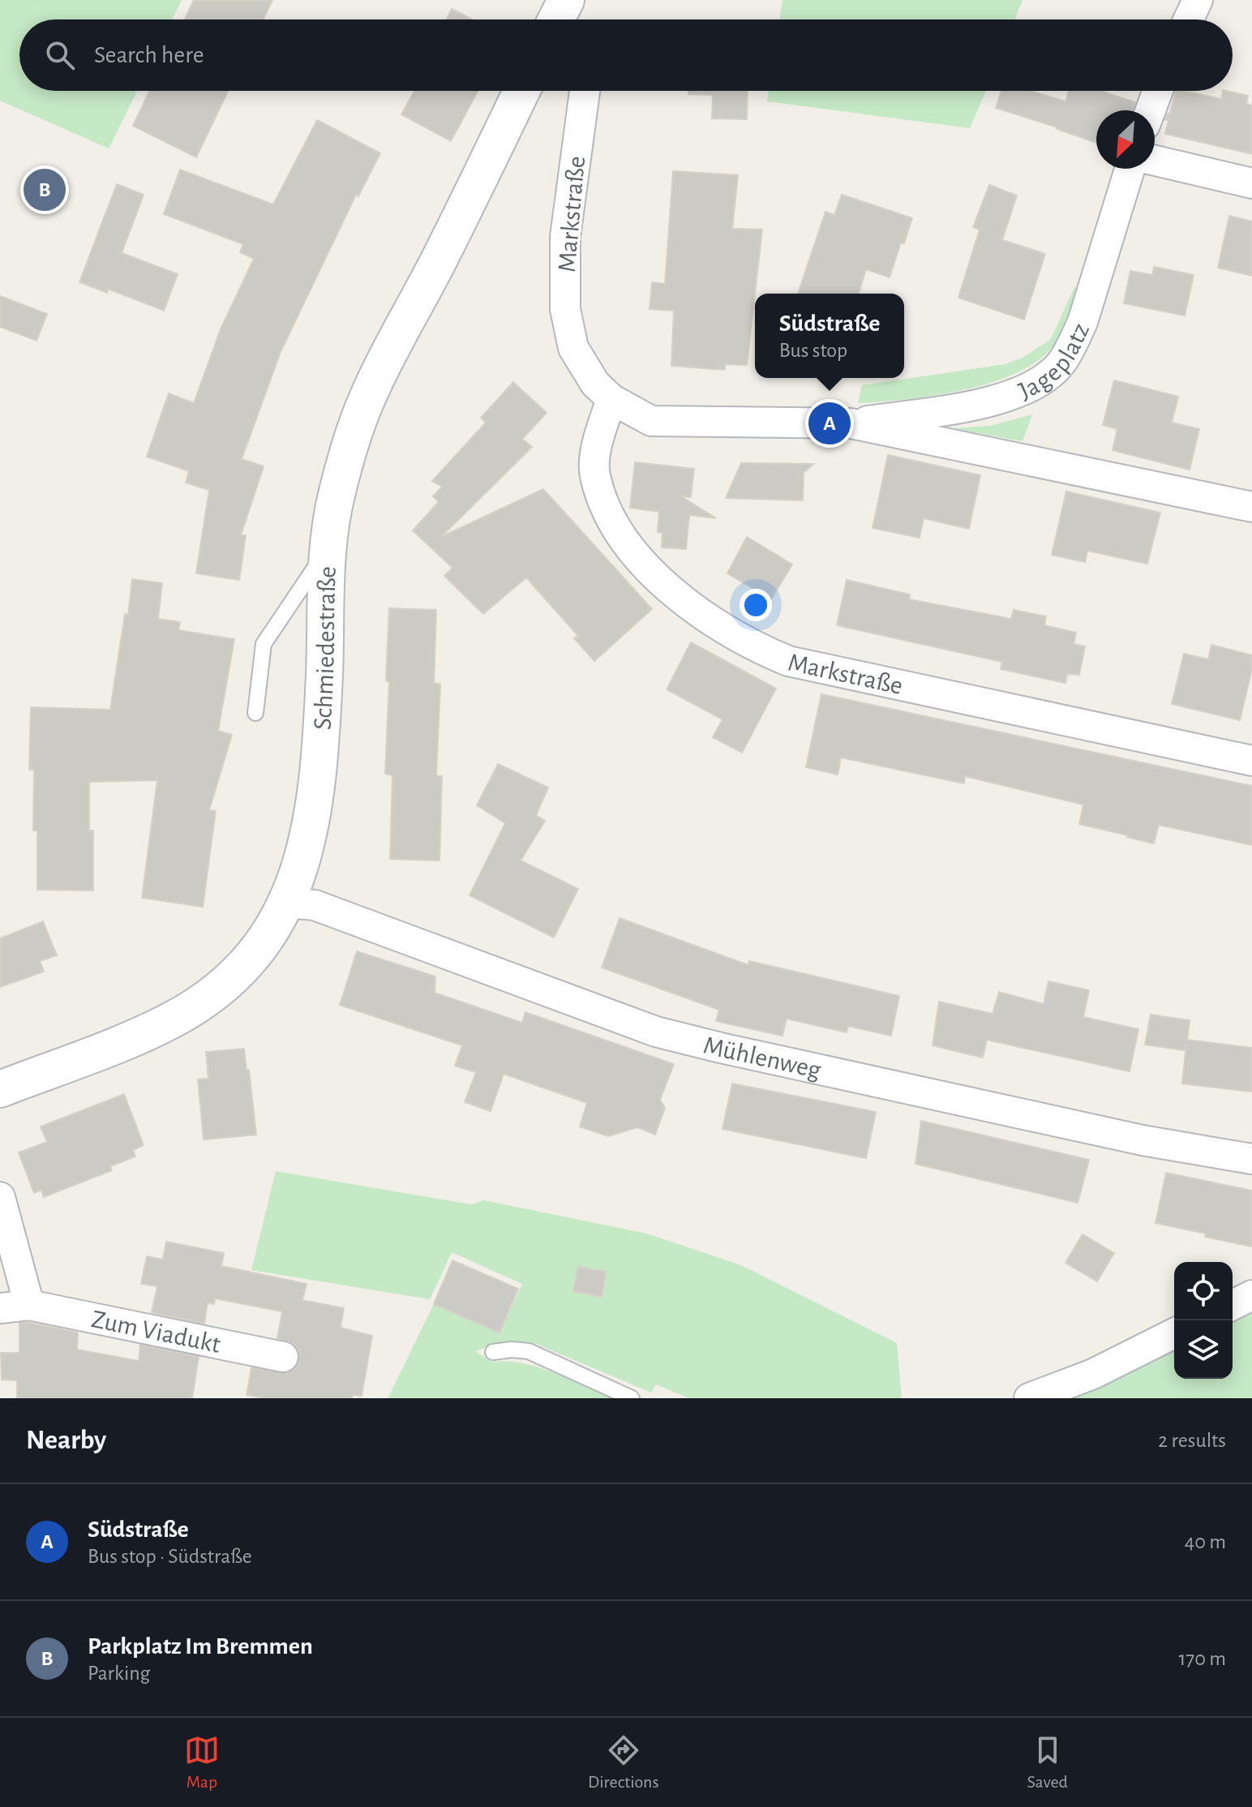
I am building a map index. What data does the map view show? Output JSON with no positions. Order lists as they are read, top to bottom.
{
  "streets": {
    "main road": ["Schmiedestraße"],
    "street": [
      "Markstraße",
      "Jageplatz",
      "Mühlenweg",
      "Zum Viadukt"
    ]
  },
  "crossings": [
    ["Markstraße", "Jageplatz"],
    ["Schmiedestraße", "Mühlenweg"]
  ],
  "north": "bottom left",
  "page": {
    "search": "Search here",
    "pins": ["B", "A"],
    "popup": ["Südstraße", "Bus stop"],
    "heading": ["Nearby", "2 results"],
    "list": [
      {
        "mark": "A",
        "name": "Südstraße",
        "note": "Bus stop · Südstraße",
        "value": "40 m"
      },
      {
        "mark": "B",
        "name": "Parkplatz Im Bremmen",
        "note": "Parking",
        "value": "170 m"
      }
    ],
    "nav": ["Map", "Directions", "Saved"]
  }
}
